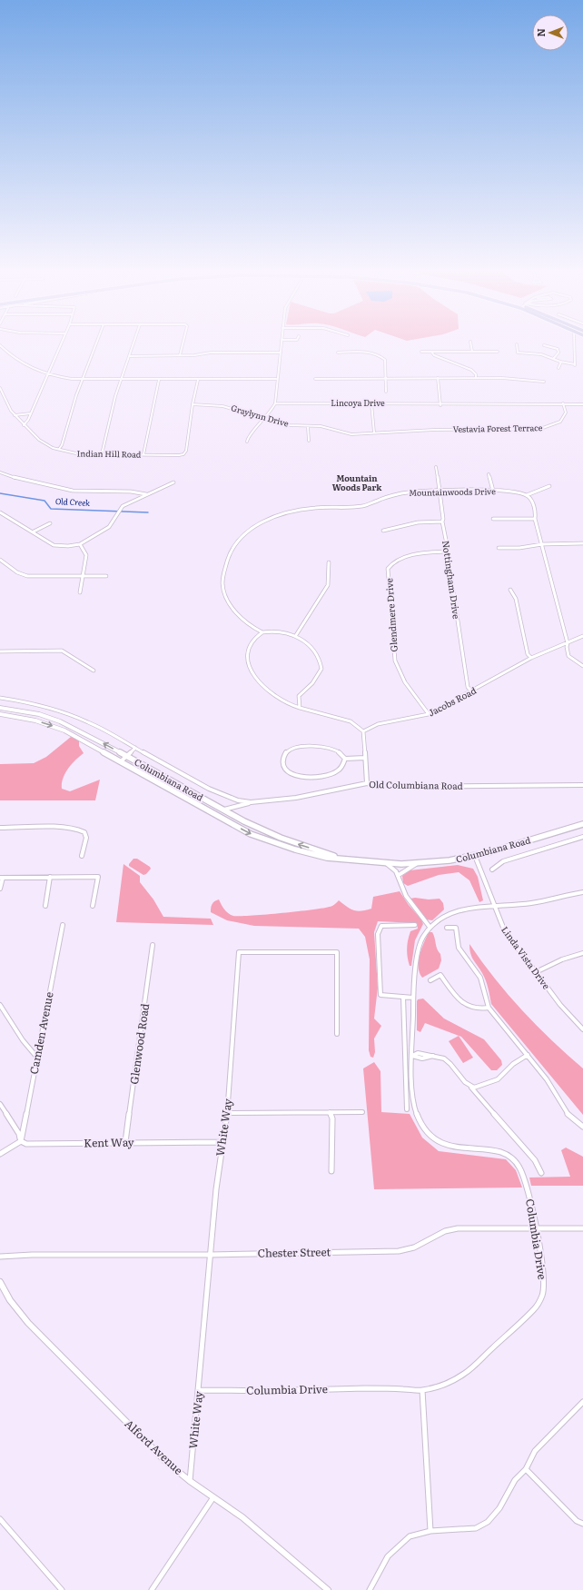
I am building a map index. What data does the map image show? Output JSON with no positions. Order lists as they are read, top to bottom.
{
  "streets": {
    "main road": ["Columbiana Road"],
    "street": [
      "Lincoya Drive",
      "Graylynn Drive",
      "Vestavia Forest Terrace",
      "Indian Hill Road",
      "Mountainwoods Drive",
      "Nottingham Drive",
      "Glendmere Drive",
      "Jacobs Road",
      "Old Columbiana Road",
      "Linda Vista Drive",
      "Camden Avenue",
      "Glenwood Road",
      "White Way",
      "Kent Way",
      "Columbia Drive",
      "Chester Street",
      "Alford Avenue"
    ]
  },
  "crossings": [
    ["Lincoya Drive", "Vestavia Forest Terrace"],
    ["Graylynn Drive", "Vestavia Forest Terrace"],
    ["Graylynn Drive", "Indian Hill Road"],
    ["Mountainwoods Drive", "Nottingham Drive"],
    ["Nottingham Drive", "Glendmere Drive"],
    ["Nottingham Drive", "Jacobs Road"],
    ["Glendmere Drive", "Jacobs Road"],
    ["Columbiana Road", "Old Columbiana Road"],
    ["Columbiana Road", "Linda Vista Drive"],
    ["Camden Avenue", "Kent Way"],
    ["Glenwood Road", "Kent Way"],
    ["White Way", "Kent Way"],
    ["White Way", "Columbia Drive"],
    ["White Way", "Chester Street"],
    ["White Way", "Alford Avenue"],
    ["Columbia Drive", "Chester Street"]
  ],
  "districts": ["Mountain Woods Park"],
  "water": ["Old Creek"],
  "north": "left"
}
